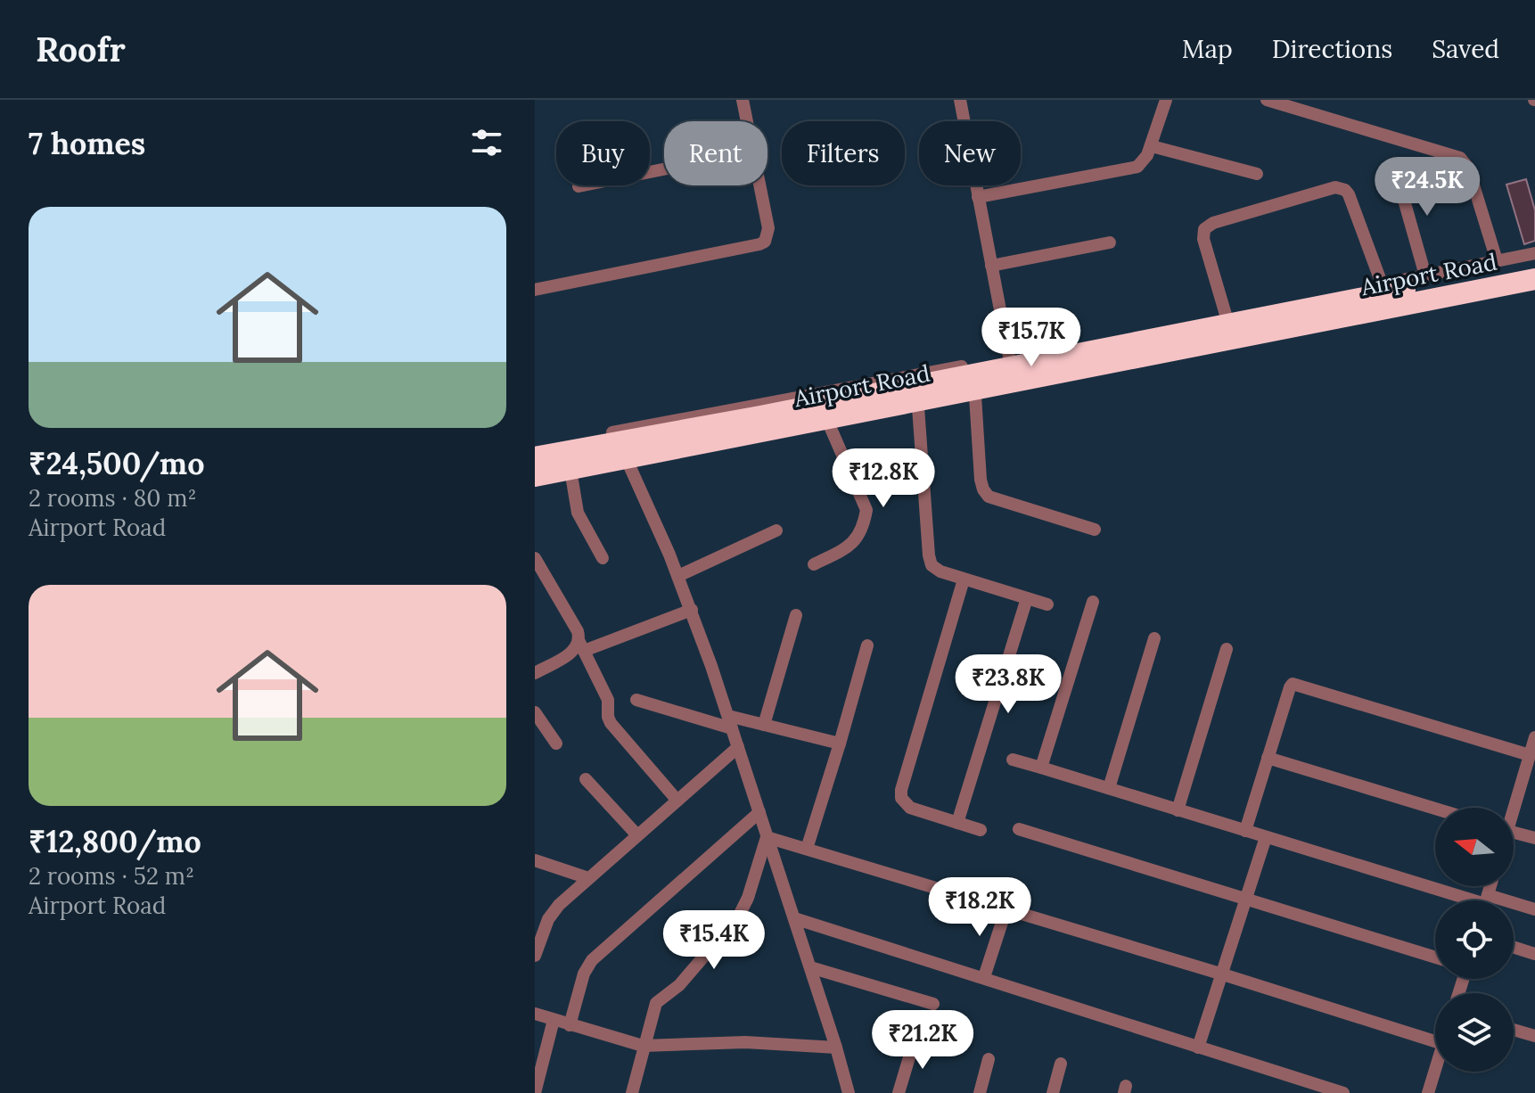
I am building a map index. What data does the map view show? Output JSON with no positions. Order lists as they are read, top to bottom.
{
  "streets": {
    "highway": ["Airport Road"]
  },
  "north": "left",
  "page": {
    "header": "Roofr",
    "nav": ["Map", "Directions", "Saved"],
    "heading": "7 homes",
    "chip": [
      "Buy",
      "Rent",
      "Filters",
      "New"
    ],
    "price": [
      "₹24.5K",
      "₹15.7K",
      "₹12.8K",
      "₹23.8K",
      "₹18.2K",
      "₹15.4K",
      "₹21.2K"
    ],
    "list": [
      {
        "name": "₹24,500/mo",
        "note": "2 rooms · 80 m² · Airport Road"
      },
      {
        "name": "₹12,800/mo",
        "note": "2 rooms · 52 m² · Airport Road"
      }
    ]
  }
}
